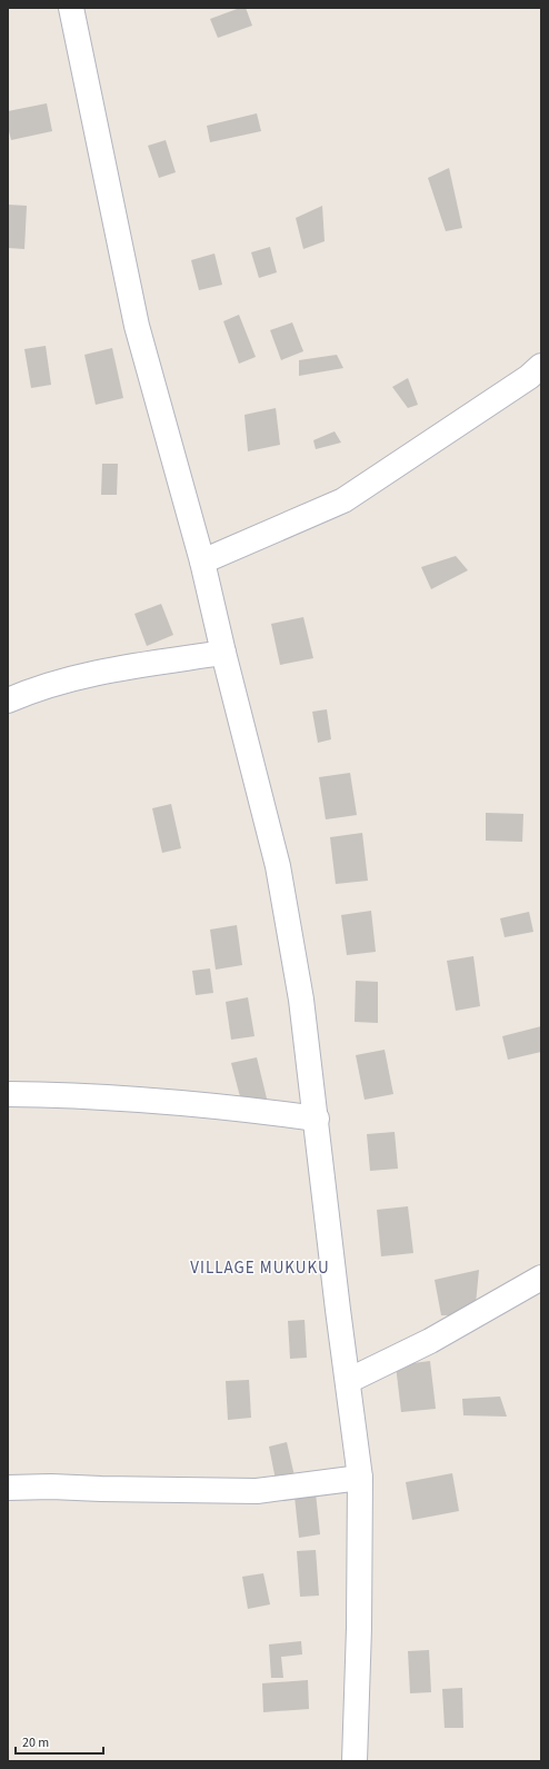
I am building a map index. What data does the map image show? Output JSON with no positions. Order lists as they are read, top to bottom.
{
  "districts": ["VILLAGE MUKUKU"],
  "scale_bar": "20 m"
}
